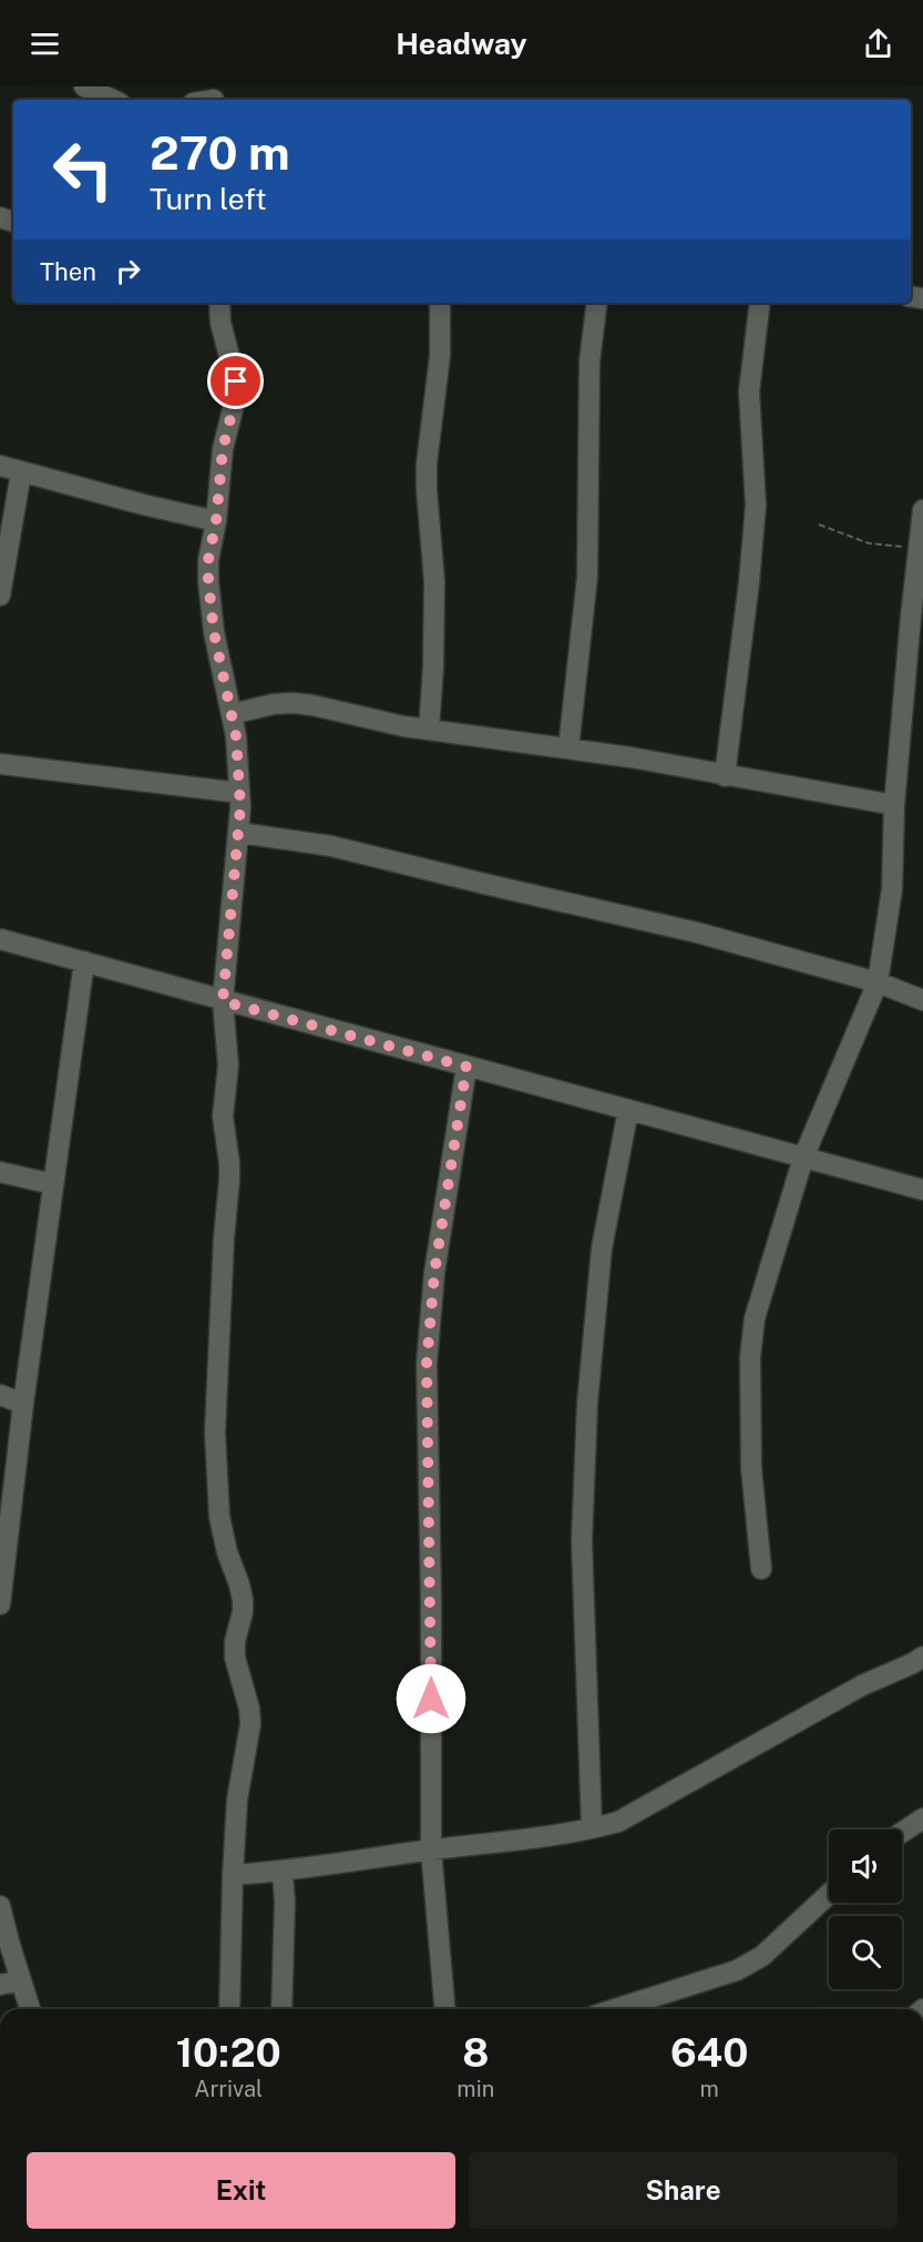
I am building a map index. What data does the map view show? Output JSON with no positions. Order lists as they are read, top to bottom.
{
  "page": {
    "header": "Headway",
    "turn": ["270 m", "Turn left"],
    "then": "Then",
    "eta": [
      "10:20",
      "Arrival",
      "8",
      "min",
      "640",
      "m"
    ],
    "buttons": ["Exit", "Share"]
  }
}
